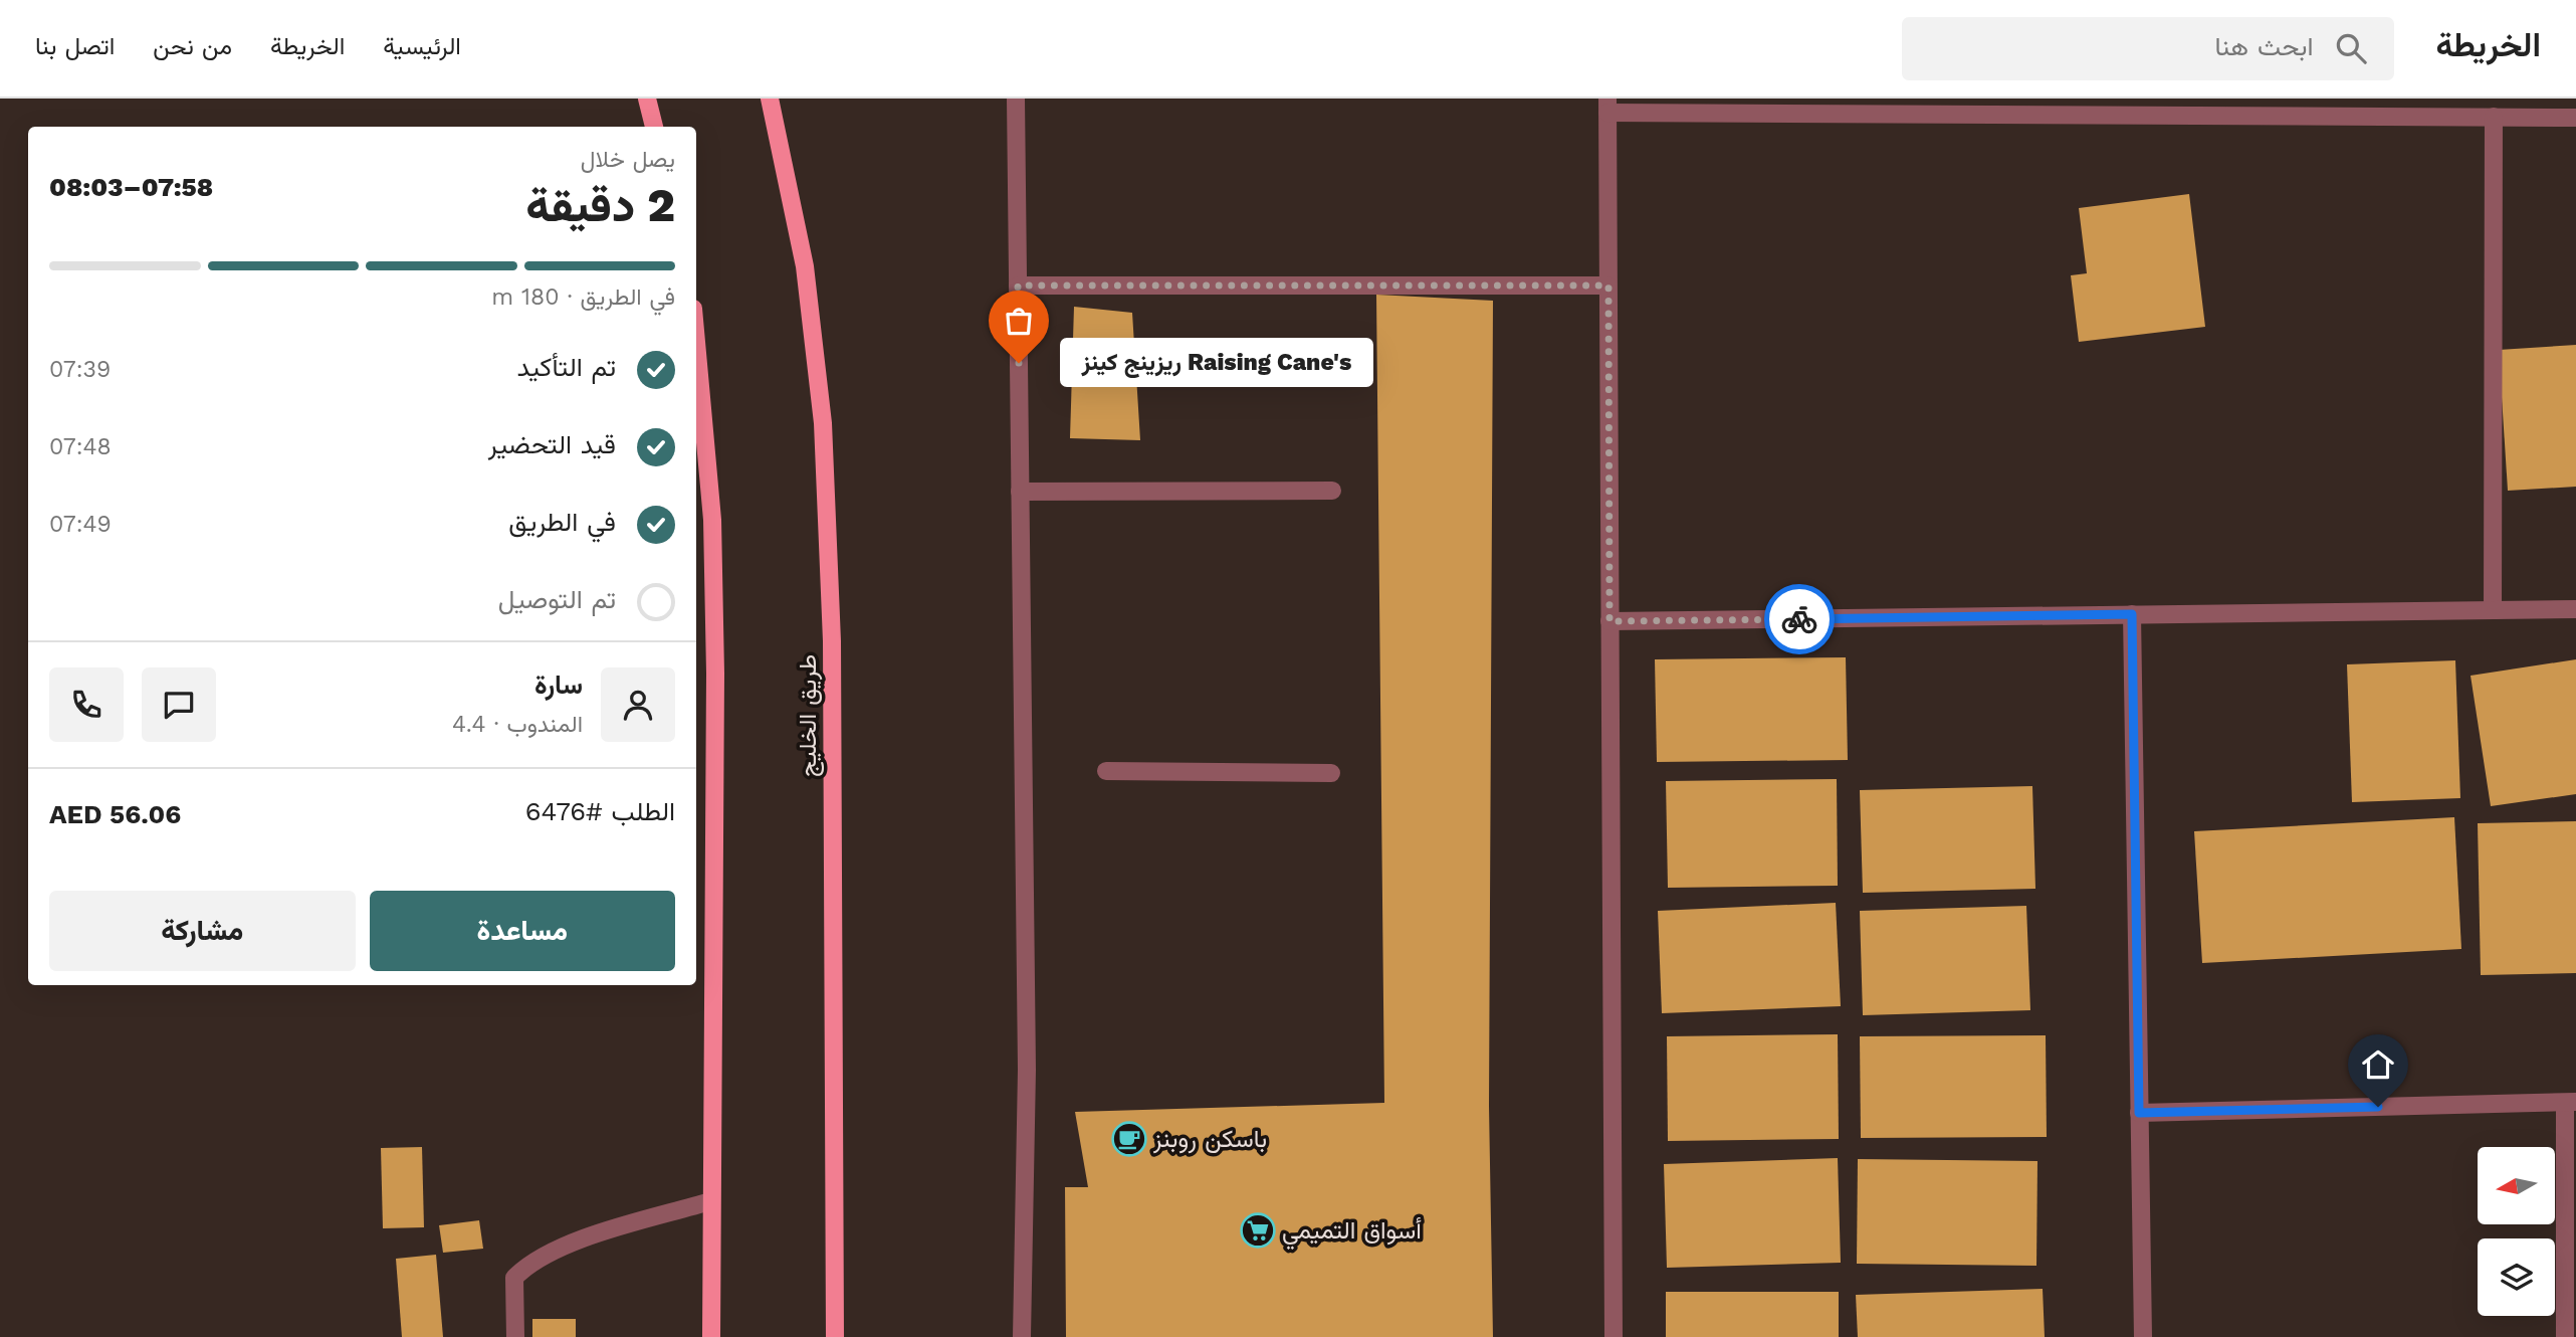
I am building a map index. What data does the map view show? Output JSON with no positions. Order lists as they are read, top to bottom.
{
  "streets": {
    "main road": ["طريق الخليج"]
  },
  "places": {
    "other": ["Raising Cane's ريزينج كينز"],
    "cafe": ["باسكن روبنز"],
    "supermarket": ["أسواق التميمي"]
  },
  "north": "left",
  "page": {
    "header": "الخريطة",
    "search": "ابحث هنا",
    "nav": [
      "الرئيسية",
      "الخريطة",
      "من نحن",
      "اتصل بنا"
    ],
    "heading": ["2 دقيقة", "يصل خلال", "07:58–08:03"],
    "panel": [
      "سارة",
      "المندوب · 4.4",
      "الطلب #6476",
      "AED 56.06"
    ],
    "bar": "في الطريق · 180 m",
    "list": [
      ["تم التأكيد", "07:39"],
      ["قيد التحضير", "07:48"],
      ["في الطريق", "07:49"],
      "تم التوصيل"
    ],
    "bubble": "Raising Cane's ريزينج كينز",
    "buttons": ["مساعدة", "مشاركة"]
  }
}
